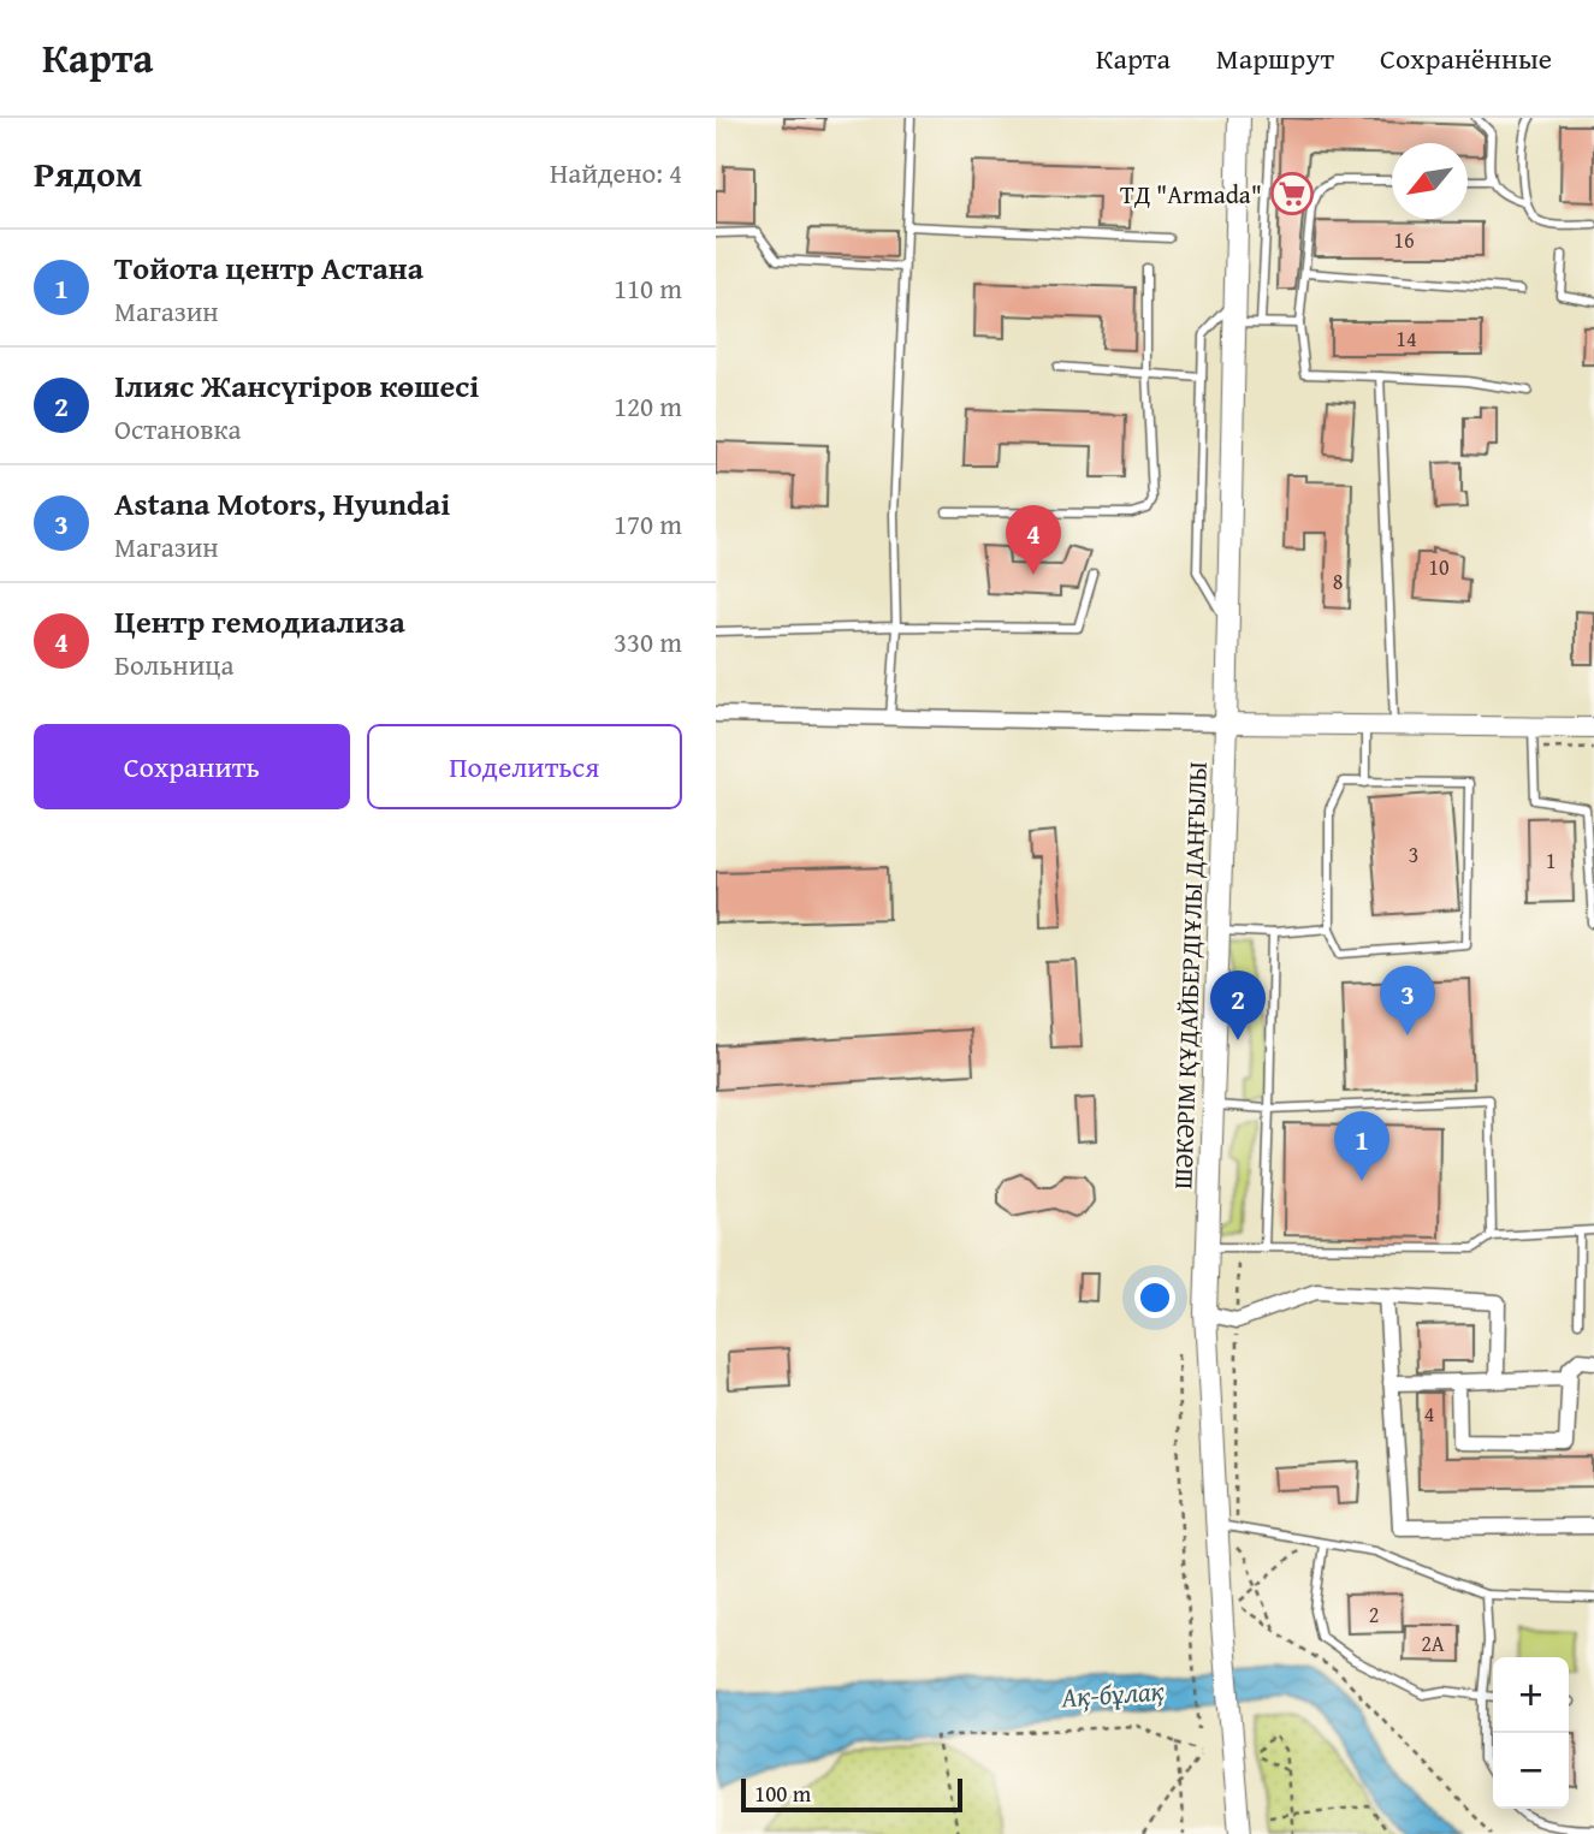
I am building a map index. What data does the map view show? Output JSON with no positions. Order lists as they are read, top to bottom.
{
  "streets": {
    "main road": ["ШӘКӘРІМ ҚҰДАЙБЕРДІҰЛЫ ДАҢҒЫЛЫ"]
  },
  "water": ["Ақ-бұлақ"],
  "places": {
    "supermarket": ["ТД \"Armada\""]
  },
  "house_numbers": [
    "16",
    "14",
    "10",
    "8",
    "3",
    "1",
    "4",
    "2",
    "2А"
  ],
  "scale_bar": "100 m",
  "north": "bottom left",
  "page": {
    "header": "Карта",
    "nav": ["Карта", "Маршрут", "Сохранённые"],
    "heading": ["Рядом", "Найдено: 4"],
    "list": [
      {
        "mark": "1",
        "name": "Тойота центр Астана",
        "note": "Магазин",
        "value": "110 m"
      },
      {
        "mark": "2",
        "name": "Ілияс Жансүгіров көшесі",
        "note": "Остановка",
        "value": "120 m"
      },
      {
        "mark": "3",
        "name": "Astana Motors, Hyundai",
        "note": "Магазин",
        "value": "170 m"
      },
      {
        "mark": "4",
        "name": "Центр гемодиализа",
        "note": "Больница",
        "value": "330 m"
      }
    ],
    "pins": [
      "4",
      "3",
      "2",
      "1"
    ],
    "buttons": ["Сохранить", "Поделиться"],
    "map_buttons": ["+", "−"],
    "scale": "100 m"
  }
}
